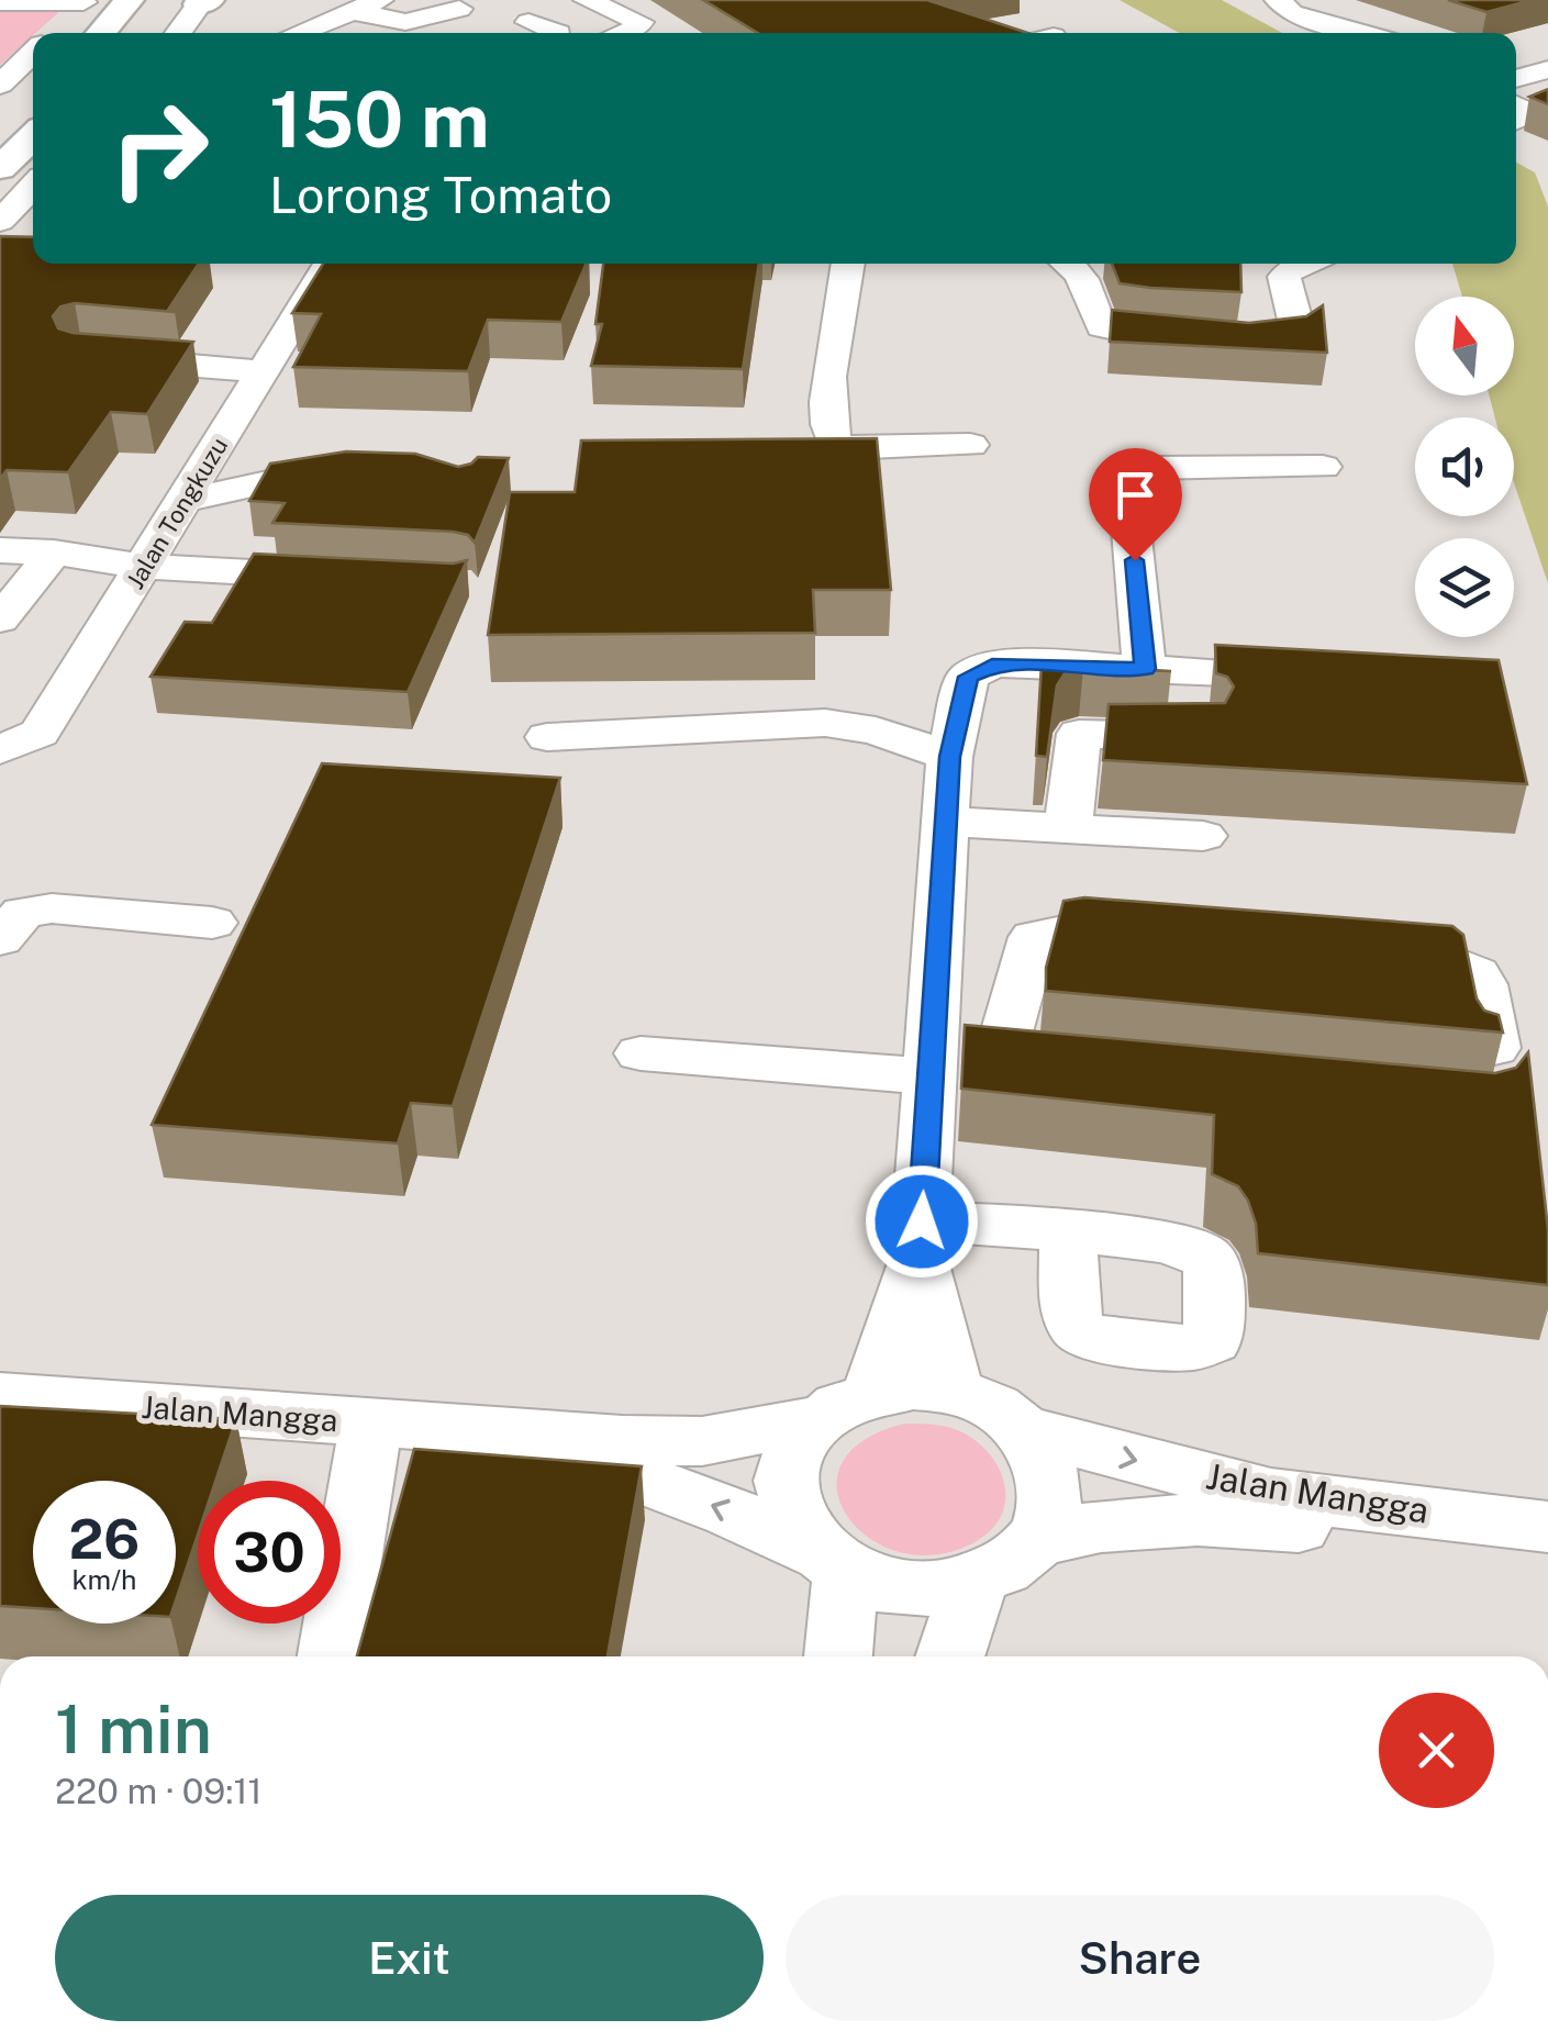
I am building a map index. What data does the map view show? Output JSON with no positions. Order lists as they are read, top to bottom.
{
  "streets": {
    "street": ["Jalan Tongkuzu", "Jalan Mangga"]
  },
  "north": "top",
  "page": {
    "turn": ["150 m", "Lorong Tomato"],
    "speed": "26 km/h",
    "limit": "30",
    "heading": ["1 min", "220 m · 09:11"],
    "buttons": ["Exit", "Share"]
  }
}
